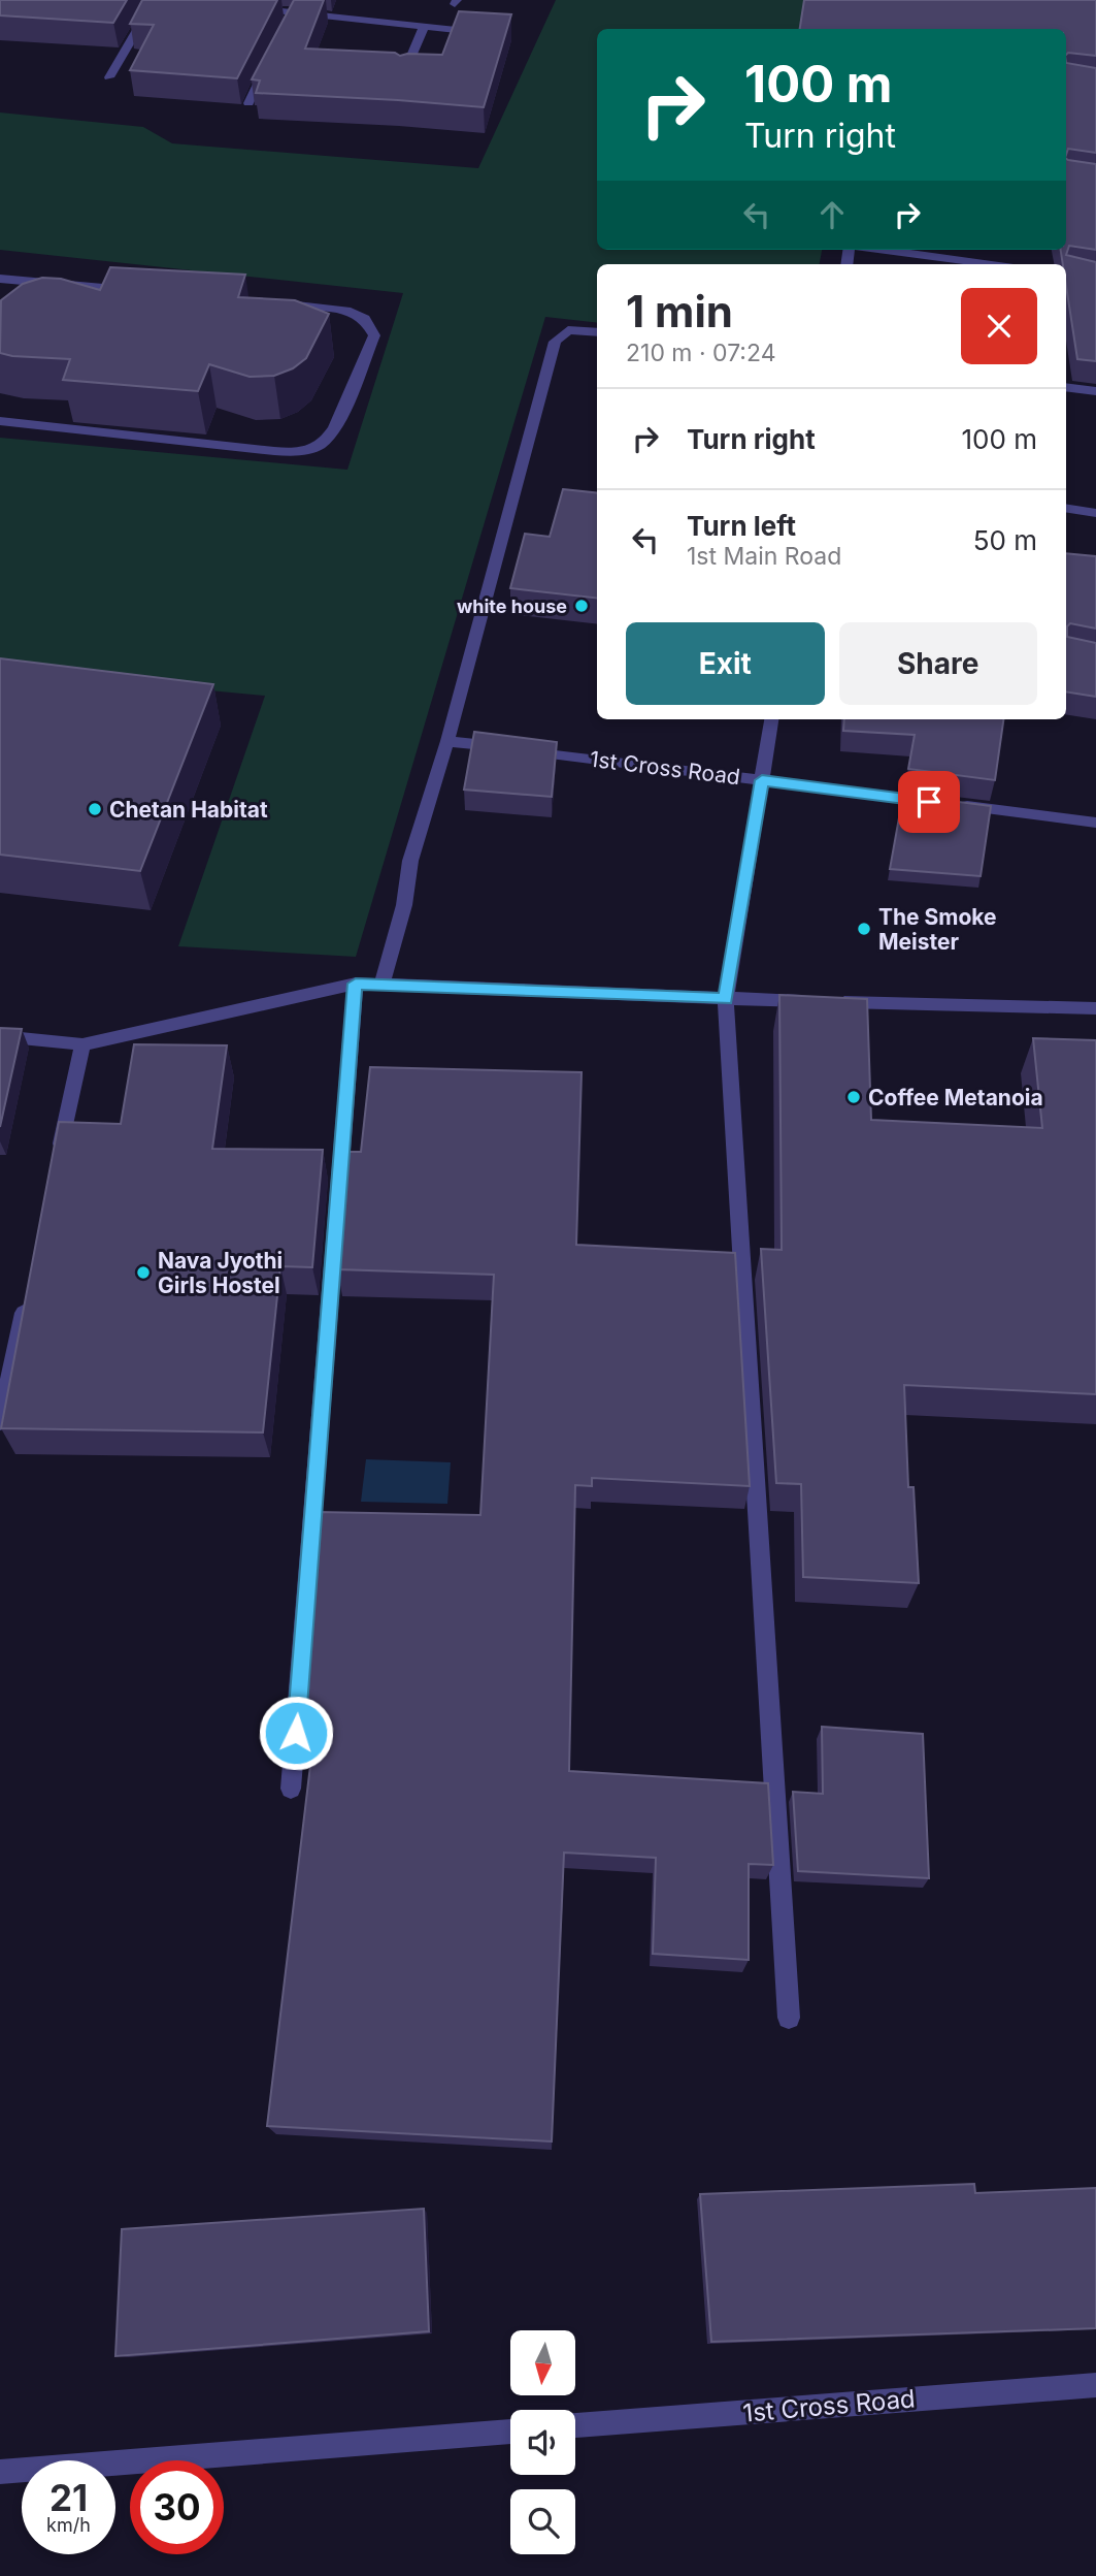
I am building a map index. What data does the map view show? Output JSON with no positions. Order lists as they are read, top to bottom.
{
  "streets": {
    "street": ["1st Cross Road"]
  },
  "places": [
    "white house",
    "Chetan Habitat",
    "The Smoke Meister",
    "Coffee Metanoia",
    "Nava Jyothi Girls Hostel"
  ],
  "north": "bottom",
  "page": {
    "turn": ["100 m", "Turn right"],
    "heading": ["1 min", "210 m · 07:24"],
    "list": [
      {
        "name": "Turn right",
        "value": "100 m"
      },
      {
        "name": "Turn left",
        "note": "1st Main Road",
        "value": "50 m"
      }
    ],
    "buttons": ["Exit", "Share"],
    "speed": "21 km/h",
    "limit": "30"
  }
}
